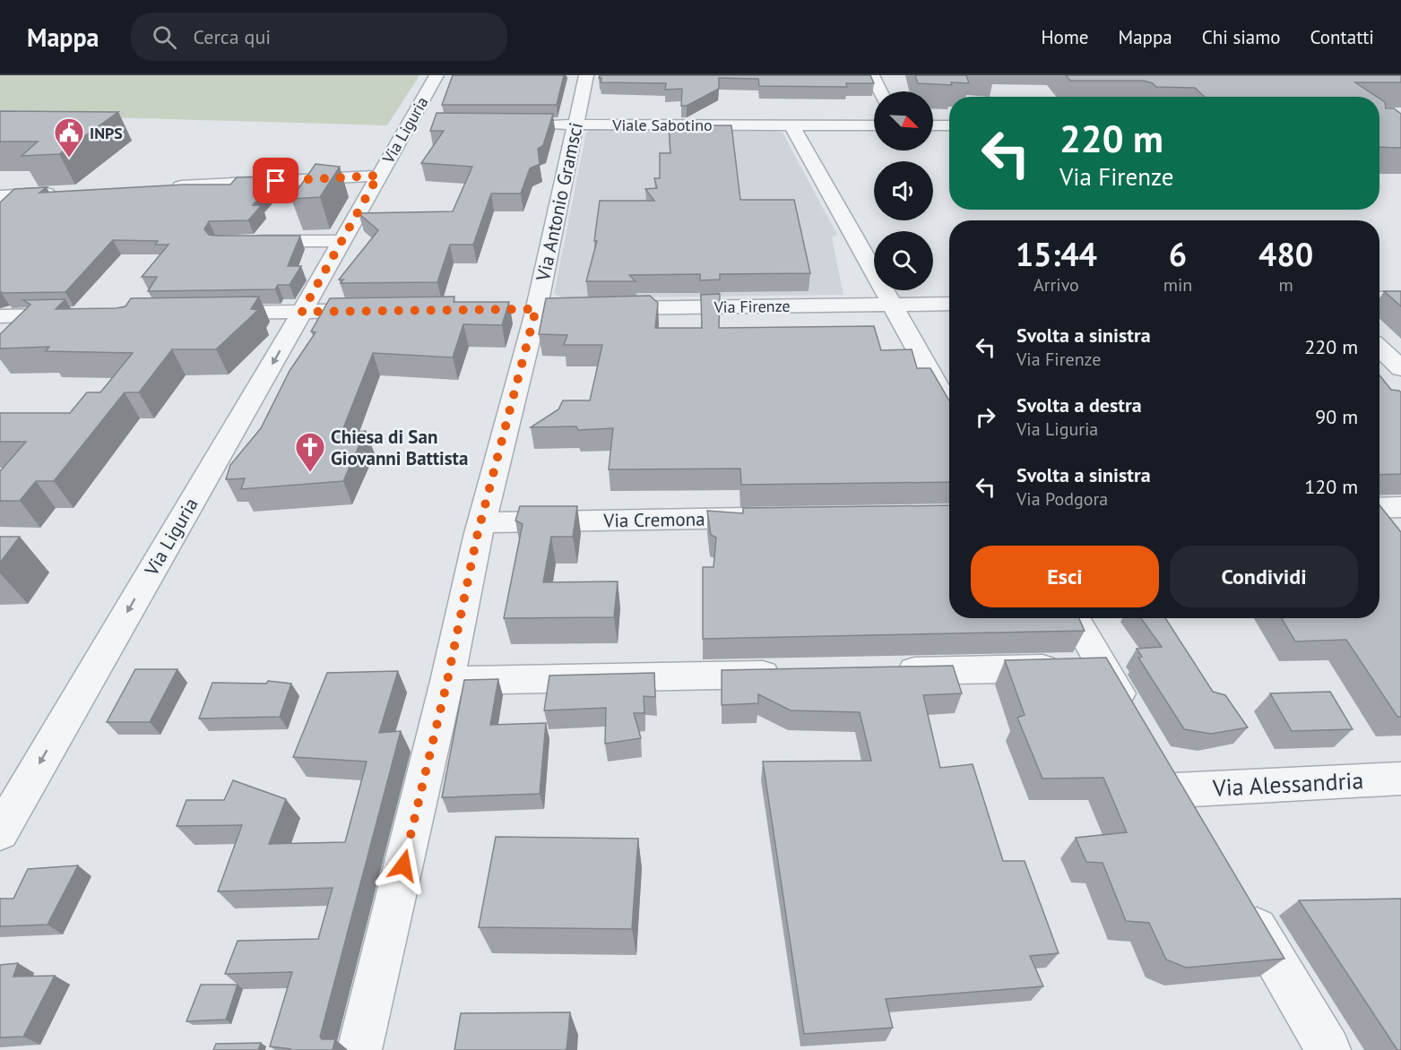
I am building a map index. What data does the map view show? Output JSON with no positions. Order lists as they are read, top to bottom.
{
  "streets": {
    "street": [
      "Viale Sabotino",
      "Via Liguria",
      "Via Antonio Gramsci",
      "Via Firenze",
      "Via Cremona",
      "Via Alessandria"
    ]
  },
  "crossings": [
    ["Viale Sabotino", "Via Antonio Gramsci"],
    ["Via Antonio Gramsci", "Via Cremona"]
  ],
  "one_way": ["Via Liguria"],
  "places": {
    "public building": ["INPS"],
    "church": ["Chiesa di San Giovanni Battista"]
  },
  "north": "bottom right",
  "page": {
    "header": "Mappa",
    "search": "Cerca qui",
    "nav": [
      "Home",
      "Mappa",
      "Chi siamo",
      "Contatti"
    ],
    "turn": ["220 m", "Via Firenze"],
    "eta": [
      "15:44",
      "Arrivo",
      "6",
      "min",
      "480",
      "m"
    ],
    "list": [
      {
        "name": "Svolta a sinistra",
        "note": "Via Firenze",
        "value": "220 m"
      },
      {
        "name": "Svolta a destra",
        "note": "Via Liguria",
        "value": "90 m"
      },
      {
        "name": "Svolta a sinistra",
        "note": "Via Podgora",
        "value": "120 m"
      }
    ],
    "buttons": ["Esci", "Condividi"]
  }
}
